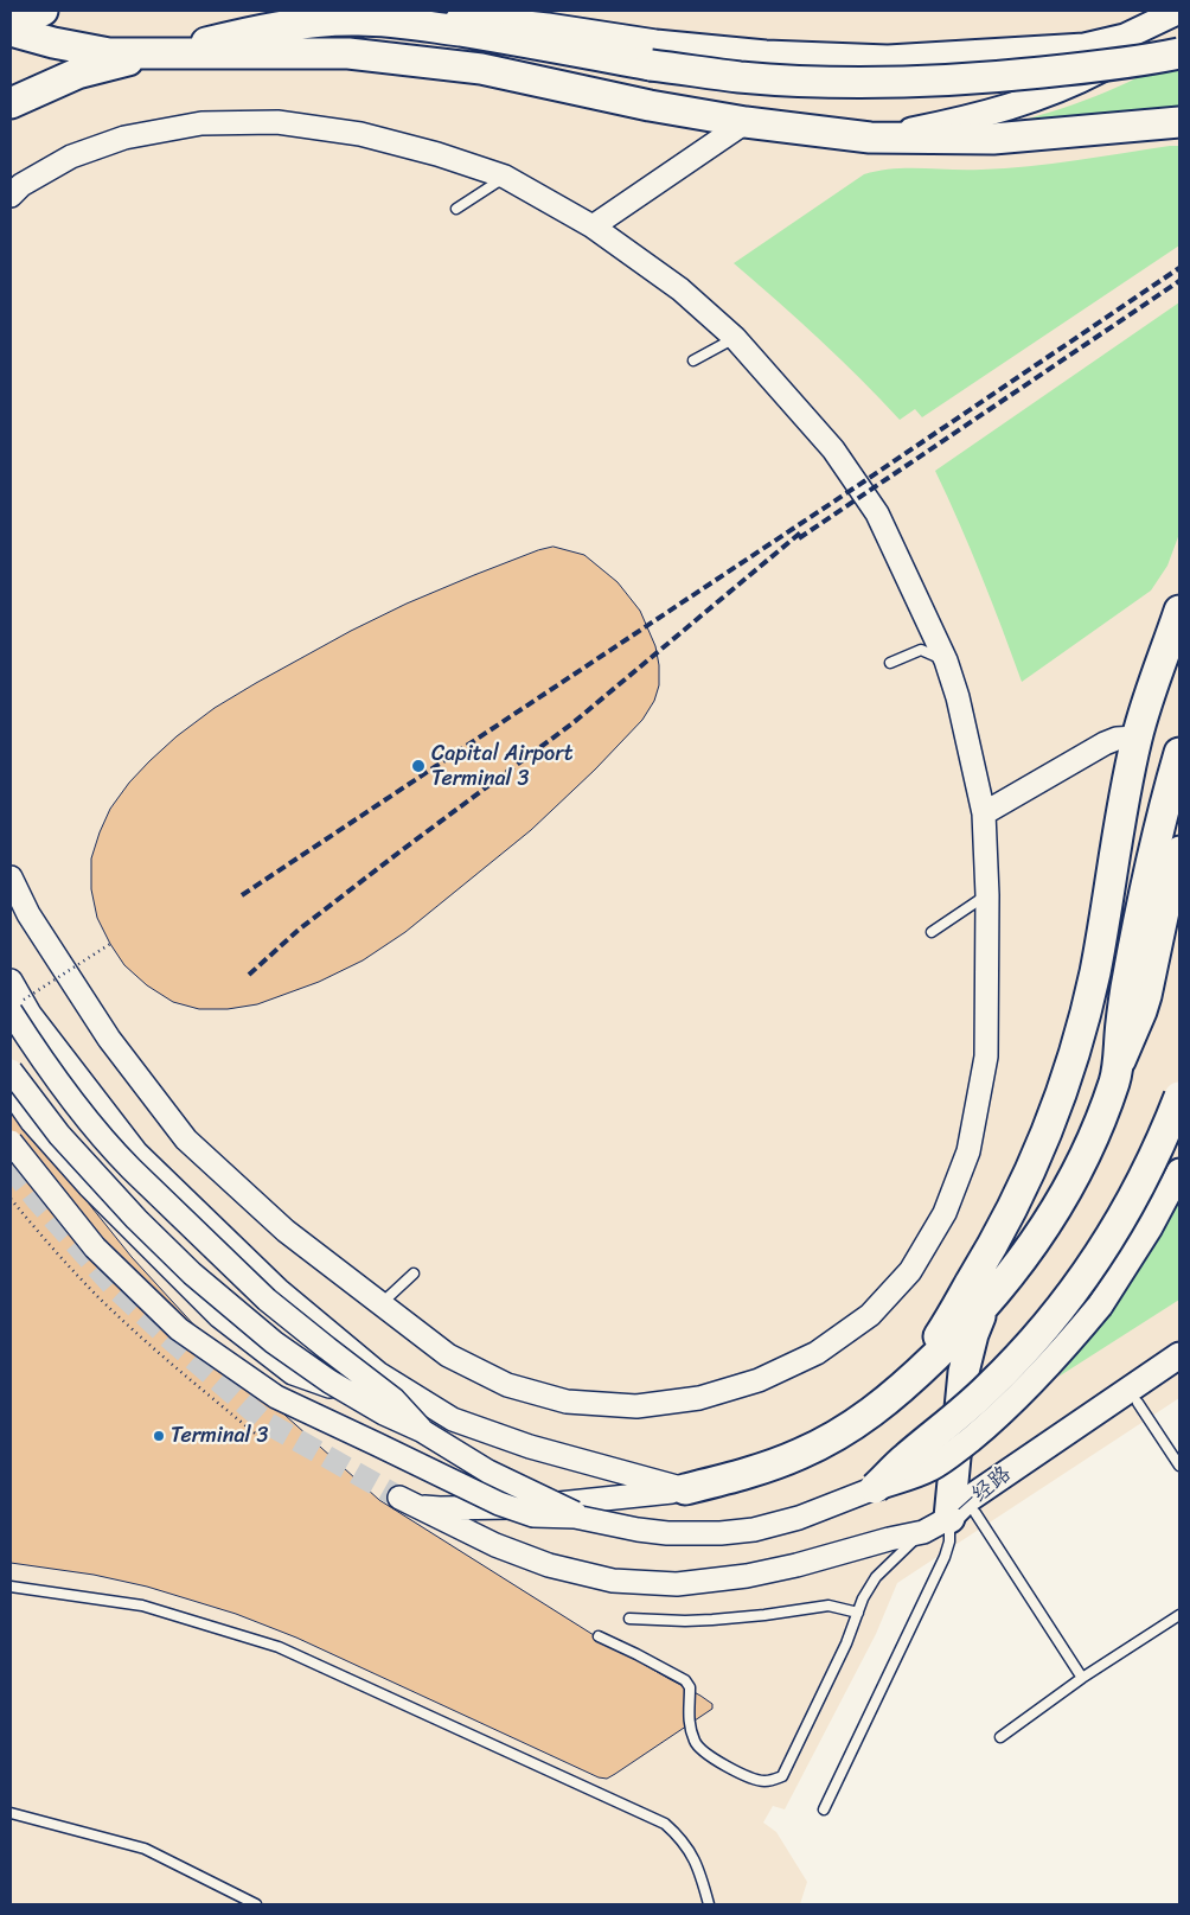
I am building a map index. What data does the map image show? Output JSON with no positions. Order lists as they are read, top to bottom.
{
  "streets": {
    "main road": ["一经路"]
  },
  "places": ["Capital Airport Terminal 3", "Terminal 3"]
}
